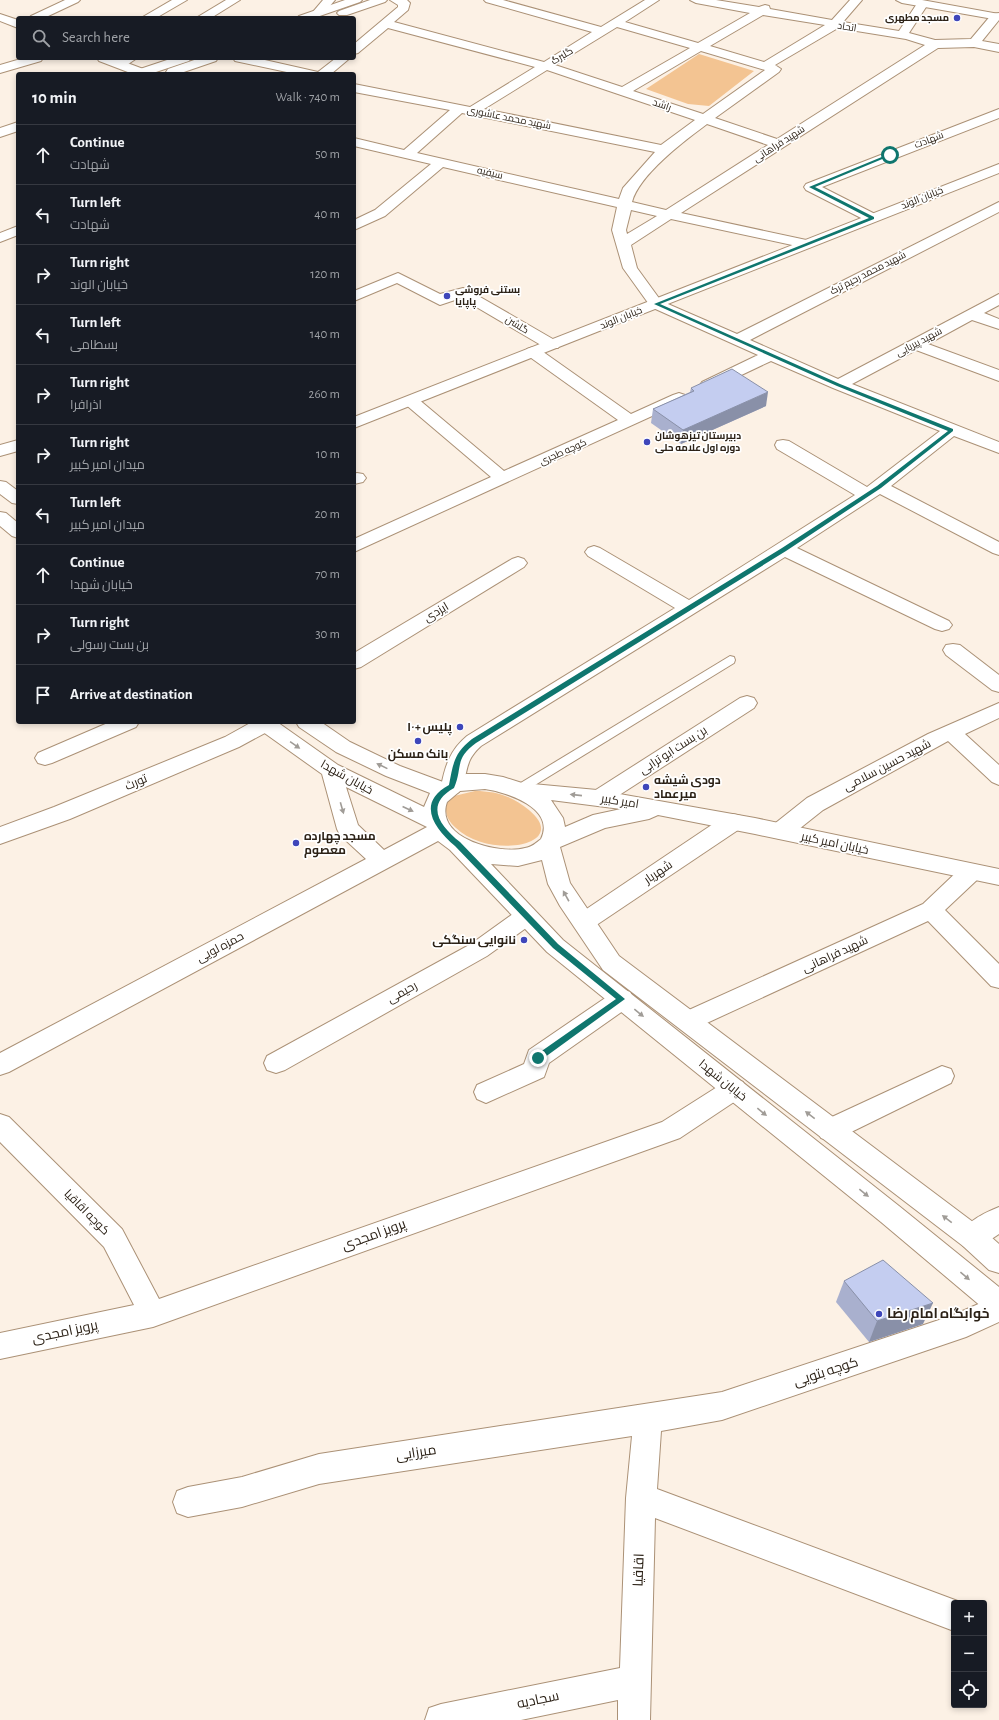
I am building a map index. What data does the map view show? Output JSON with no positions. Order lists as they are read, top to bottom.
{
  "streets": {
    "street": [
      "اتحاد",
      "گلبرگ",
      "راشد",
      "شهید محمد عاشوری",
      "شهادت",
      "شهید فراهانی",
      "سیفیه",
      "خیابان الوند",
      "شهید محمد رحیم ترک",
      "گلشن",
      "شهید پیریایی",
      "کوچه طجری",
      "ایزدی",
      "بن بست ابو ترابی",
      "شهید حسین سلامی",
      "خیابان شهدا",
      "تورث",
      "امیر کبیر",
      "خیابان امیر کبیر",
      "شهریار",
      "حمزه لویی",
      "رحیمی",
      "کوچه اقاقیا",
      "پرویز امجدی",
      "کوچه بتویی",
      "میرزایی",
      "اقاقیا",
      "سجادیه"
    ]
  },
  "crossings": [
    ["اتحاد", "شهید فراهانی"],
    ["گلبرگ", "راشد"],
    ["گلبرگ", "شهید محمد عاشوری"],
    ["گلبرگ", "سیفیه"],
    ["راشد", "شهید فراهانی"],
    ["شهادت", "خیابان الوند"],
    ["شهید فراهانی", "سیفیه"],
    ["شهید فراهانی", "خیابان شهدا"],
    ["شهید فراهانی", "خیابان امیر کبیر"],
    ["سیفیه", "خیابان الوند"],
    ["خیابان الوند", "گلشن"],
    ["بن بست ابو ترابی", "امیر کبیر"],
    ["شهید حسین سلامی", "خیابان امیر کبیر"],
    ["خیابان شهدا", "امیر کبیر"],
    ["خیابان شهدا", "شهریار"],
    ["خیابان شهدا", "حمزه لویی"],
    ["خیابان شهدا", "رحیمی"],
    ["خیابان شهدا", "پرویز امجدی"],
    ["امیر کبیر", "خیابان امیر کبیر"],
    ["امیر کبیر", "حمزه لویی"],
    ["خیابان امیر کبیر", "شهریار"],
    ["کوچه اقاقیا", "پرویز امجدی"],
    ["کوچه بتویی", "میرزایی"],
    ["کوچه بتویی", "اقاقیا"],
    ["میرزایی", "اقاقیا"],
    ["اقاقیا", "سجادیه"]
  ],
  "places": [
    "مسجد مطهری",
    "بستنی فروشی پاپایا",
    "دبیرستان تیزهوشان دوره اول علامه حلی",
    "پلیس +۱۰",
    "بانک مسکن",
    "دودی شیشه میرعماد",
    "مسجد چهارده معصوم",
    "نانوایی سنگکی",
    "خوابگاه امام رضا"
  ],
  "page": {
    "search": "Search here",
    "heading": ["10 min", "Walk · 740 m"],
    "list": [
      ["Continue", "شهادت", "50 m"],
      ["Turn left", "شهادت", "40 m"],
      ["Turn right", "خیابان الوند", "120 m"],
      ["Turn left", "بسطامی", "140 m"],
      ["Turn right", "اذرافرا", "260 m"],
      ["Turn right", "میدان امیر کبیر", "10 m"],
      ["Turn left", "میدان امیر کبیر", "20 m"],
      ["Continue", "خیابان شهدا", "70 m"],
      ["Turn right", "بن بست رسولی", "30 m"],
      "Arrive at destination"
    ],
    "map_buttons": ["+", "−"]
  }
}
